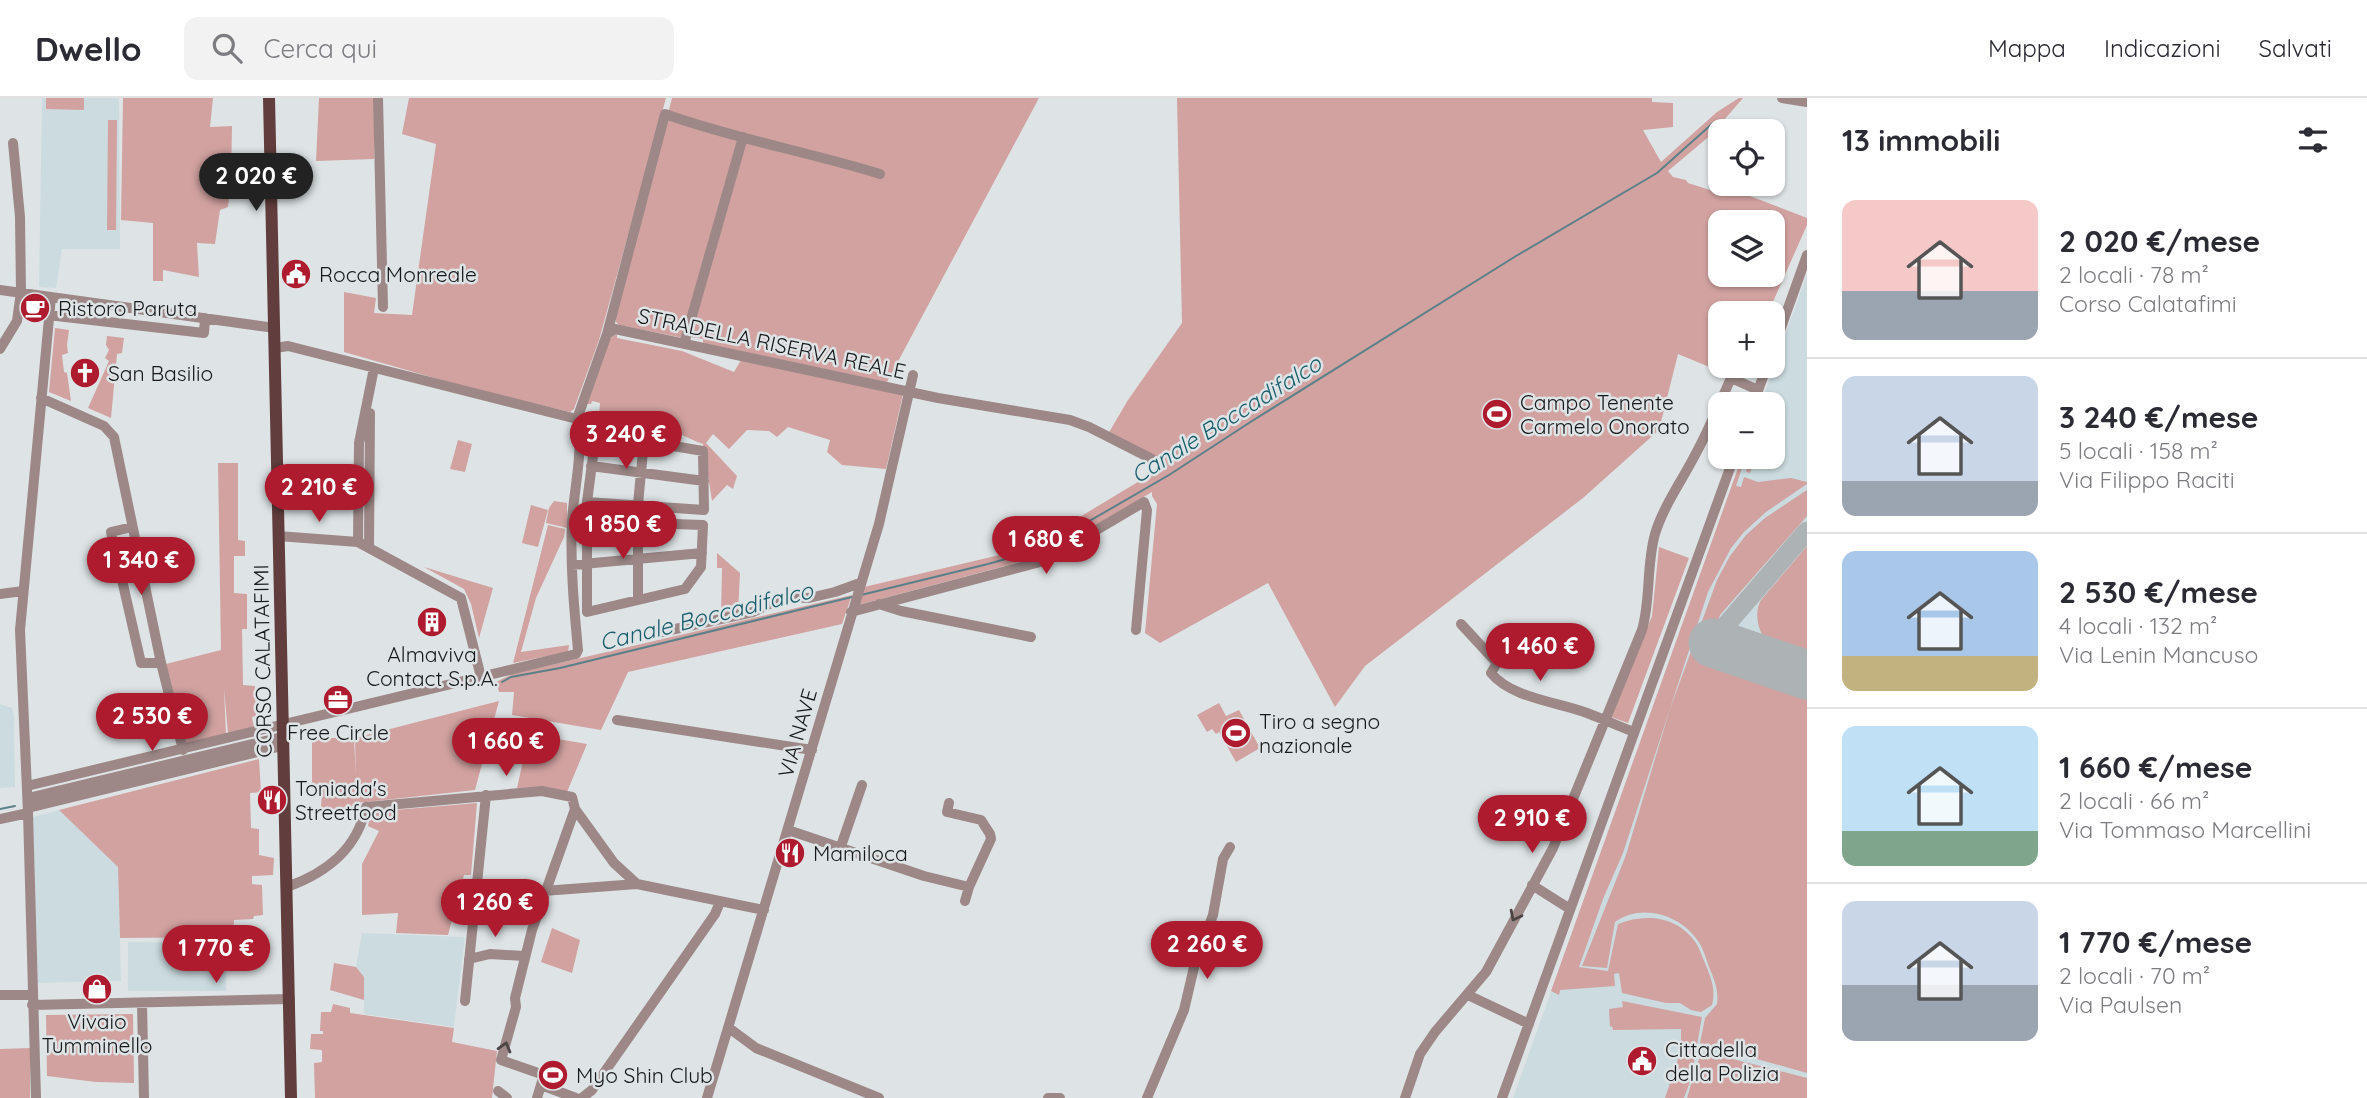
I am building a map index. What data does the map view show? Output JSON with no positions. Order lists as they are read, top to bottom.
{
  "streets": {
    "main road": ["CORSO CALATAFIMI"],
    "street": ["STRADELLA RISERVA REALE", "VIA NAVE"]
  },
  "crossings": [
    ["STRADELLA RISERVA REALE", "VIA NAVE"]
  ],
  "water": ["Canale Boccadifalco"],
  "places": {
    "public building": ["Rocca Monreale", "Cittadella della Polizia"],
    "cafe": ["Ristoro Paruta"],
    "church": ["San Basilio"],
    "sports": ["Campo Tenente Carmelo Onorato", "Tiro a segno nazionale", "Myo Shin Club"],
    "building": ["Almaviva Contact S.p.A."],
    "office": ["Free Circle"],
    "restaurant": ["Toniada's Streetfood", "Mamiloca"],
    "shop": ["Vivaio Tumminello"]
  },
  "page": {
    "header": "Dwello",
    "search": "Cerca qui",
    "nav": ["Mappa", "Indicazioni", "Salvati"],
    "heading": "13 immobili",
    "map_buttons": ["+", "−"],
    "price": [
      "2 020 €",
      "3 240 €",
      "2 210 €",
      "1 850 €",
      "1 680 €",
      "1 340 €",
      "1 460 €",
      "2 530 €",
      "1 660 €",
      "2 910 €",
      "1 260 €",
      "2 260 €",
      "1 770 €"
    ],
    "list": [
      {
        "name": "2 020 €/mese",
        "note": "2 locali · 78 m² · Corso Calatafimi"
      },
      {
        "name": "3 240 €/mese",
        "note": "5 locali · 158 m² · Via Filippo Raciti"
      },
      {
        "name": "2 530 €/mese",
        "note": "4 locali · 132 m² · Via Lenin Mancuso"
      },
      {
        "name": "1 660 €/mese",
        "note": "2 locali · 66 m² · Via Tommaso Marcellini"
      },
      {
        "name": "1 770 €/mese",
        "note": "2 locali · 70 m² · Via Paulsen"
      }
    ]
  }
}
